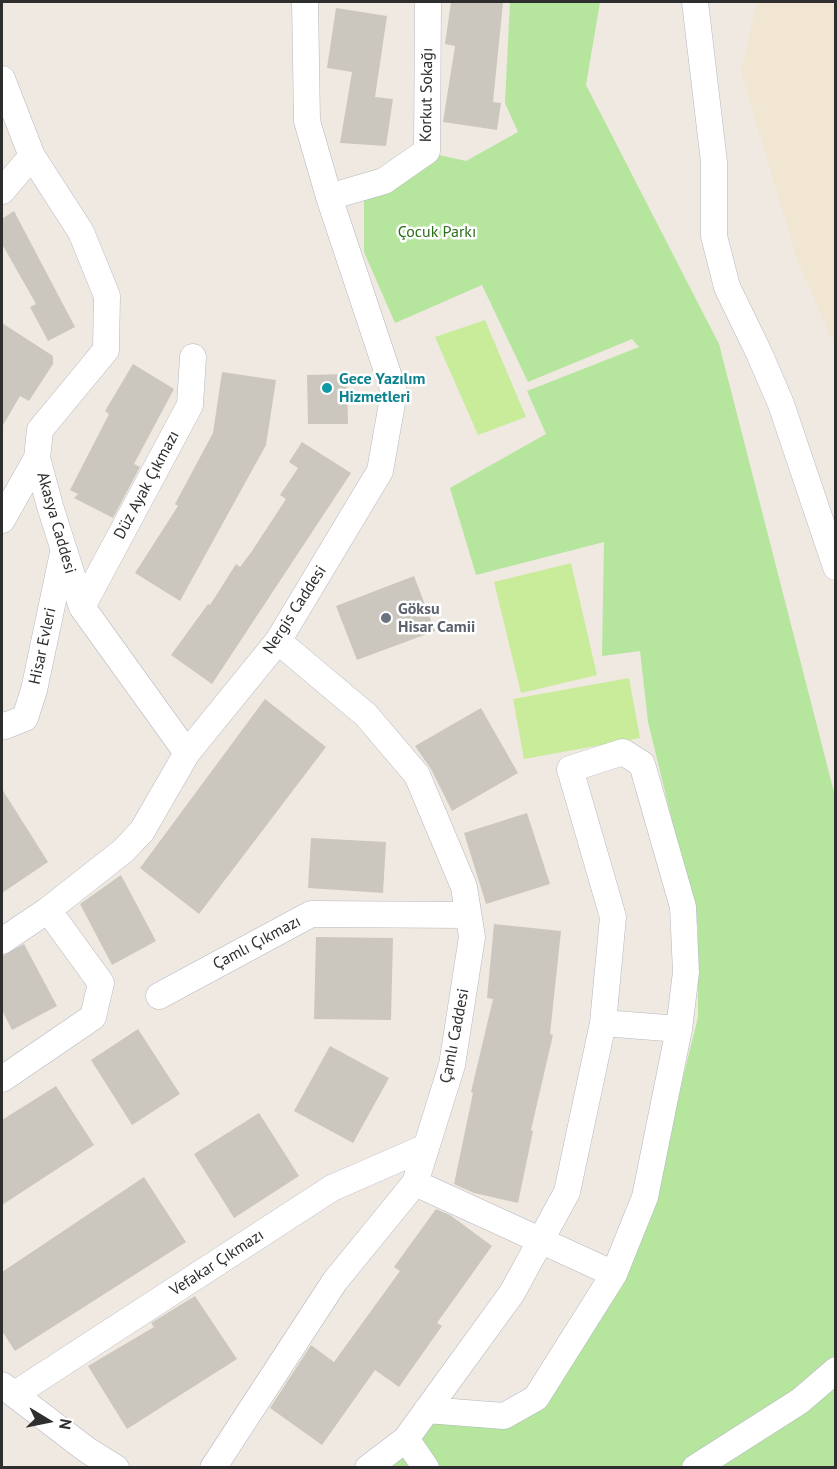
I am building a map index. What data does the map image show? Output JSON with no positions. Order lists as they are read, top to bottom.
{
  "streets": {
    "street": [
      "Korkut Sokağı",
      "Düz Ayak Çıkmazı",
      "Akasya Caddesi",
      "Nergis Caddesi",
      "Hisar Evleri",
      "Çamlı Çıkmazı",
      "Çamlı Caddesi",
      "Vefakar Çıkmazı"
    ]
  },
  "crossings": [
    ["Korkut Sokağı", "Nergis Caddesi"],
    ["Düz Ayak Çıkmazı", "Akasya Caddesi"],
    ["Akasya Caddesi", "Nergis Caddesi"],
    ["Akasya Caddesi", "Hisar Evleri"],
    ["Nergis Caddesi", "Çamlı Caddesi"],
    ["Çamlı Çıkmazı", "Çamlı Caddesi"],
    ["Çamlı Caddesi", "Vefakar Çıkmazı"]
  ],
  "parks": ["Çocuk Parkı"],
  "places": ["Gece Yazılım Hizmetleri", "Göksu Hisar Camii"],
  "north": "right"
}
